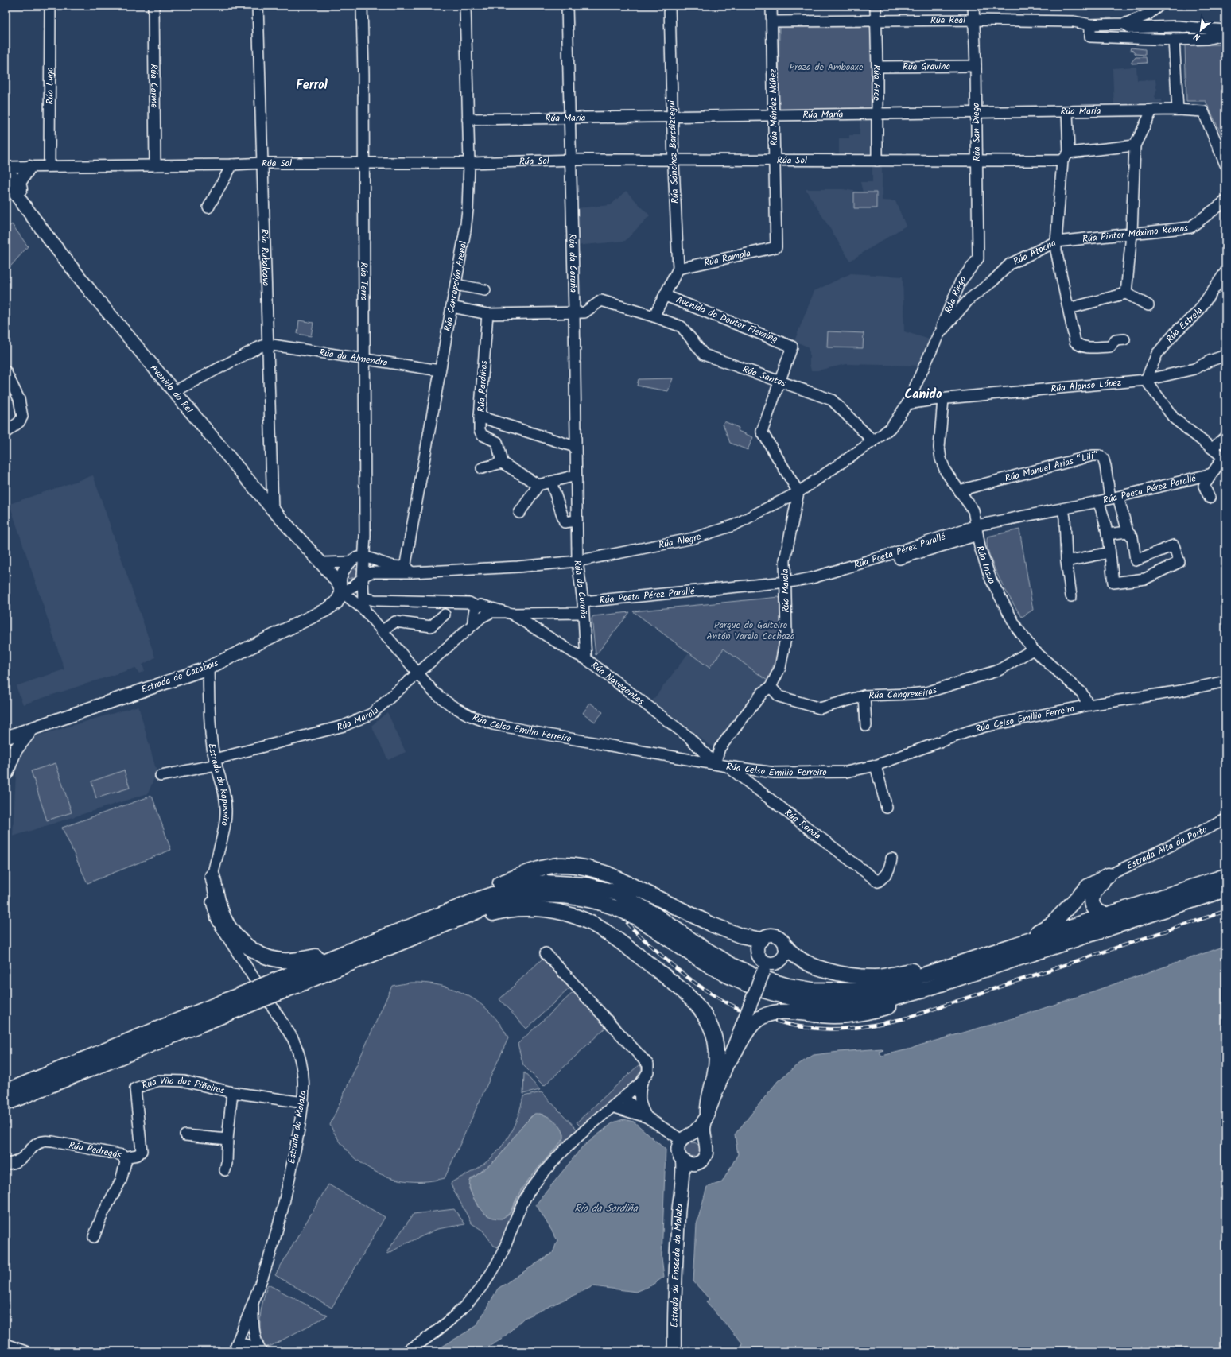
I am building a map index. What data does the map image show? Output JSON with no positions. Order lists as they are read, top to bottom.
{
  "streets": {
    "main road": ["Avenida do Rei", "Estrada de Catabois", "Estrada da Enseada da Malata"],
    "street": [
      "Rúa Real",
      "Rúa Gravina",
      "Rúa Arce",
      "Rúa Lugo",
      "Rúa Carme",
      "Rúa Méndez Núñez",
      "Rúa María",
      "Rúa San Diego",
      "Rúa Sánchez Barcáiztegui",
      "Rúa Sol",
      "Rúa Pintor Máximo Ramos",
      "Rúa Atocha",
      "Rúa Rubalcava",
      "Rúa Rampla",
      "Rúa da Coruña",
      "Rúa Terra",
      "Rúa Concepción Arenal",
      "Rúa Riego",
      "Avenida do Doutor Fleming",
      "Rúa Estrela",
      "Rúa da Almendra",
      "Rúa Santos",
      "Rúa Pardiñas",
      "Rúa Alonso López",
      "Rúa Manuel Arias “Lili”",
      "Rúa Poeta Pérez Parallé",
      "Rúa Alegre",
      "Rúa Insua",
      "Rúa Maiola",
      "Rúa Navegantes",
      "Rúa Cangrexeiras",
      "Rúa Marola",
      "Rúa Celso Emilio Ferreiro",
      "Estrada do Raposeiro",
      "Rúa Ronda",
      "Estrada Alta do Porto",
      "Rúa Vila dos Piñeiros",
      "Estrada da Malata",
      "Rúa Pedregás"
    ]
  },
  "crossings": [
    ["Rúa Real", "Rúa Arce"],
    ["Rúa Real", "Rúa Méndez Núñez"],
    ["Rúa Real", "Rúa San Diego"],
    ["Rúa Gravina", "Rúa Arce"],
    ["Rúa Gravina", "Rúa San Diego"],
    ["Rúa Arce", "Rúa María"],
    ["Rúa Arce", "Rúa Sol"],
    ["Rúa Lugo", "Rúa Sol"],
    ["Rúa Carme", "Rúa Sol"],
    ["Rúa Méndez Núñez", "Rúa María"],
    ["Rúa Méndez Núñez", "Rúa Sol"],
    ["Rúa Méndez Núñez", "Rúa Rampla"],
    ["Rúa María", "Rúa San Diego"],
    ["Rúa María", "Rúa Sánchez Barcáiztegui"],
    ["Rúa María", "Rúa Atocha"],
    ["Rúa María", "Rúa da Coruña"],
    ["Rúa María", "Rúa Concepción Arenal"],
    ["Rúa San Diego", "Rúa Sol"],
    ["Rúa San Diego", "Rúa Riego"],
    ["Rúa Sánchez Barcáiztegui", "Rúa Sol"],
    ["Rúa Sánchez Barcáiztegui", "Rúa Rampla"],
    ["Rúa Sánchez Barcáiztegui", "Avenida do Doutor Fleming"],
    ["Rúa Sol", "Rúa Atocha"],
    ["Rúa Sol", "Rúa Rubalcava"],
    ["Rúa Sol", "Rúa da Coruña"],
    ["Rúa Sol", "Rúa Terra"],
    ["Rúa Sol", "Rúa Concepción Arenal"],
    ["Rúa Pintor Máximo Ramos", "Rúa Atocha"],
    ["Rúa Atocha", "Rúa Riego"],
    ["Rúa Atocha", "Rúa Alonso López"],
    ["Rúa Atocha", "Rúa Alegre"],
    ["Rúa Rubalcava", "Rúa da Almendra"],
    ["Rúa Rubalcava", "Avenida do Rei"],
    ["Rúa da Coruña", "Rúa Pardiñas"],
    ["Rúa da Coruña", "Rúa Poeta Pérez Parallé"],
    ["Rúa da Coruña", "Rúa Alegre"],
    ["Rúa da Coruña", "Rúa Navegantes"],
    ["Rúa Terra", "Rúa da Almendra"],
    ["Rúa Terra", "Rúa Alegre"],
    ["Rúa Concepción Arenal", "Rúa da Almendra"],
    ["Avenida do Doutor Fleming", "Rúa Santos"],
    ["Rúa Estrela", "Rúa Alonso López"],
    ["Rúa Santos", "Rúa Alegre"],
    ["Rúa Alonso López", "Rúa Alegre"],
    ["Rúa Alonso López", "Rúa Insua"],
    ["Avenida do Rei", "Estrada de Catabois"],
    ["Avenida do Rei", "Rúa Celso Emilio Ferreiro"],
    ["Rúa Manuel Arias “Lili”", "Rúa Poeta Pérez Parallé"],
    ["Rúa Manuel Arias “Lili”", "Rúa Insua"],
    ["Rúa Poeta Pérez Parallé", "Rúa Insua"],
    ["Rúa Poeta Pérez Parallé", "Rúa Maiola"],
    ["Rúa Poeta Pérez Parallé", "Rúa Navegantes"],
    ["Rúa Alegre", "Rúa Maiola"],
    ["Rúa Insua", "Rúa Cangrexeiras"],
    ["Rúa Insua", "Rúa Celso Emilio Ferreiro"],
    ["Rúa Maiola", "Rúa Navegantes"],
    ["Rúa Maiola", "Rúa Cangrexeiras"],
    ["Rúa Maiola", "Rúa Celso Emilio Ferreiro"],
    ["Estrada de Catabois", "Rúa Celso Emilio Ferreiro"],
    ["Estrada de Catabois", "Estrada do Raposeiro"],
    ["Rúa Navegantes", "Rúa Marola"],
    ["Rúa Navegantes", "Rúa Celso Emilio Ferreiro"],
    ["Rúa Marola", "Rúa Celso Emilio Ferreiro"],
    ["Rúa Marola", "Estrada do Raposeiro"],
    ["Rúa Celso Emilio Ferreiro", "Rúa Ronda"],
    ["Estrada do Raposeiro", "Estrada da Malata"],
    ["Rúa Vila dos Piñeiros", "Estrada da Malata"],
    ["Rúa Vila dos Piñeiros", "Rúa Pedregás"]
  ],
  "districts": ["Ferrol", "Canido"],
  "water": ["Río da Sardiña"],
  "parks": ["Praza de Amboaxe", "Parque do Gaiteiro Antón Varela Cachaza"],
  "north": "bottom left"
}
